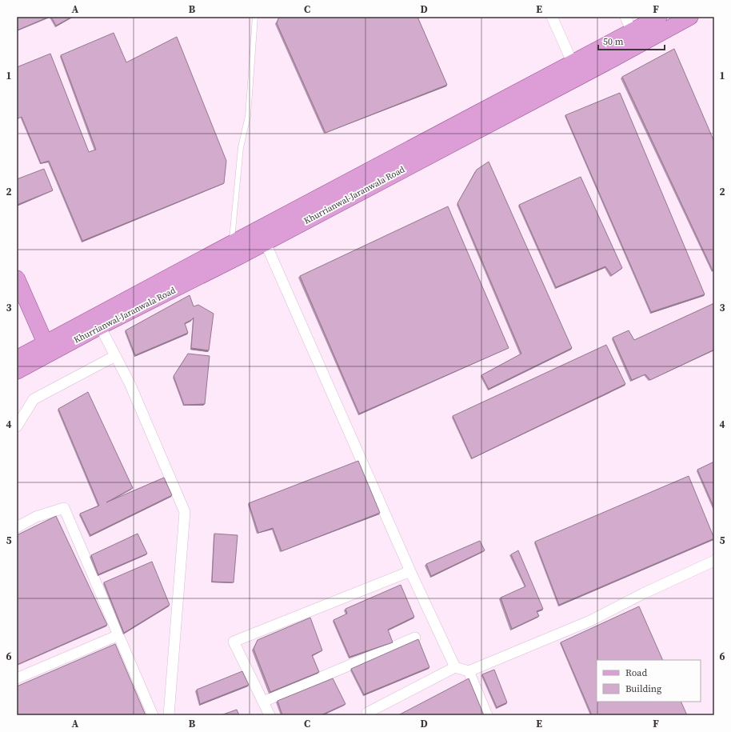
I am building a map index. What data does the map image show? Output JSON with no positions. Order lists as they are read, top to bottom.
{
  "streets": {
    "main road": ["Khurrianwal-Jaranwala Road"]
  },
  "legend": ["Road", "Building"],
  "scale_bar": "50 m",
  "grid": {
    "columns": [
      "A",
      "B",
      "C",
      "D",
      "E",
      "F"
    ],
    "rows": [
      "1",
      "2",
      "3",
      "4",
      "5",
      "6"
    ]
  }
}
